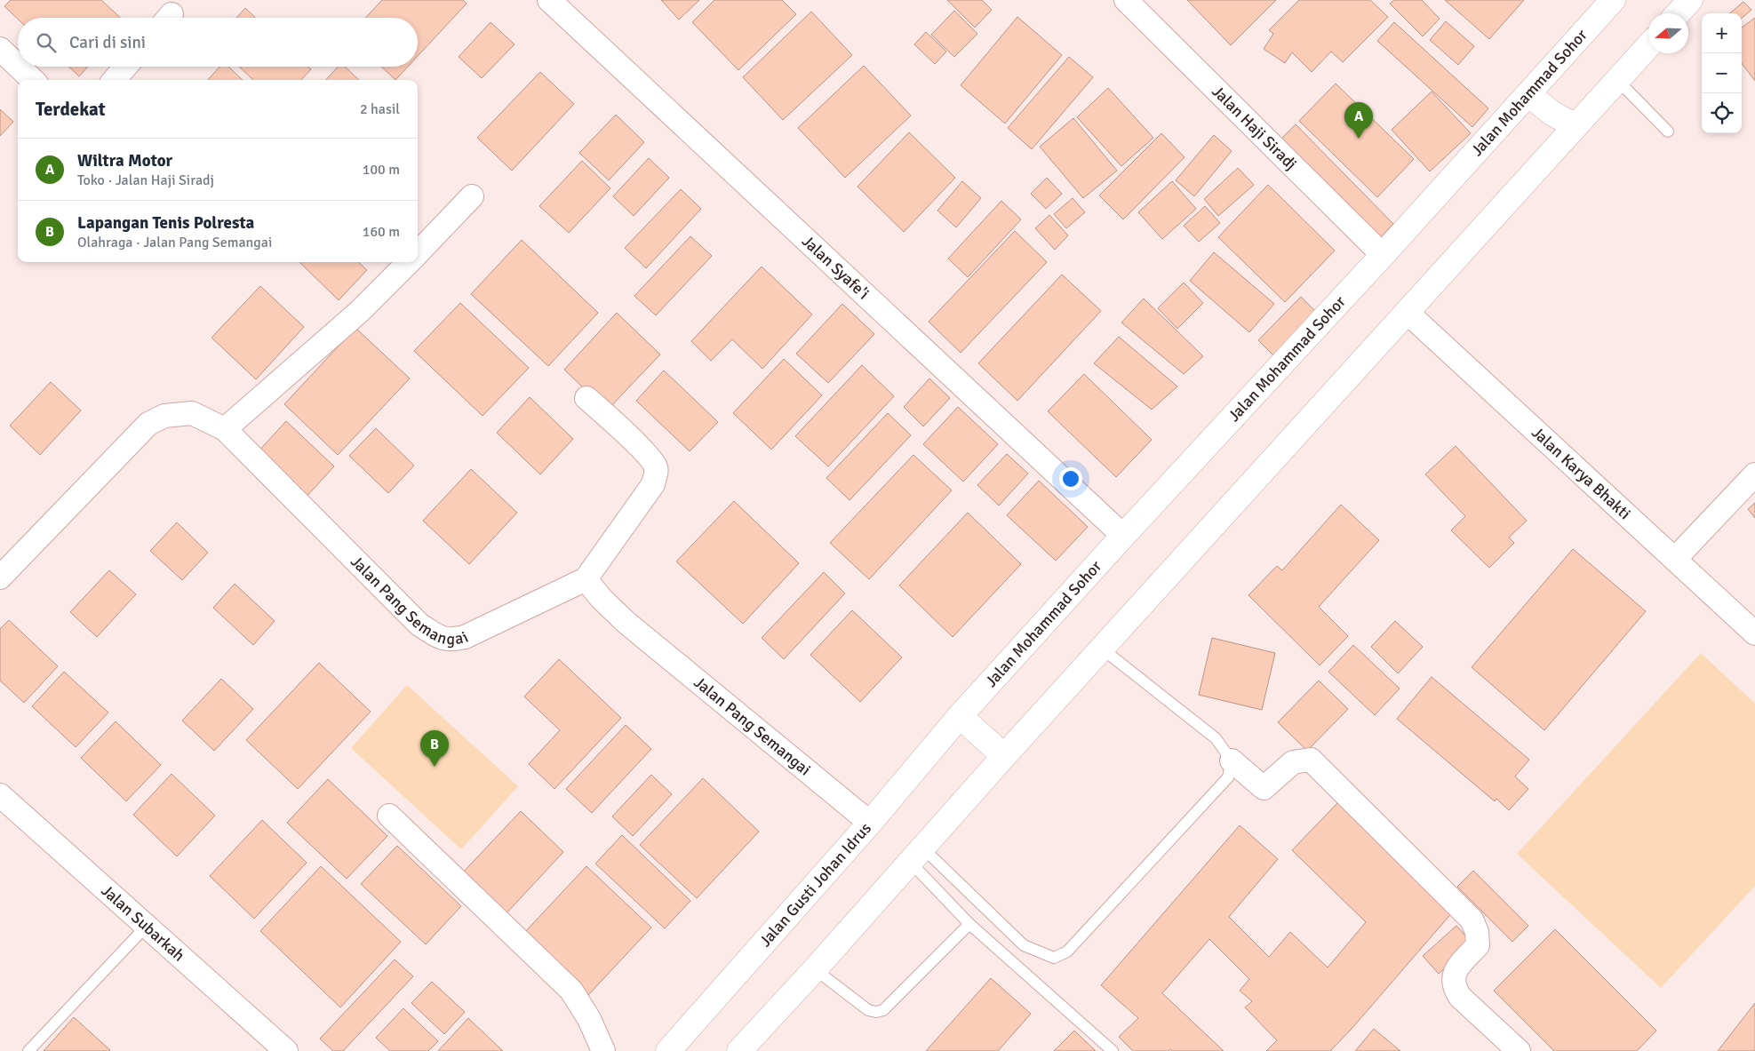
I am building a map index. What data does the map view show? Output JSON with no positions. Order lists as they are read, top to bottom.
{
  "streets": {
    "street": [
      "Jalan Mohammad Sohor",
      "Jalan Haji Siradj",
      "Jalan Syafe'i",
      "Jalan Karya Bhakti",
      "Jalan Pang Semangai",
      "Jalan Gusti Johan Idrus",
      "Jalan Subarkah"
    ]
  },
  "crossings": [
    ["Jalan Mohammad Sohor", "Jalan Haji Siradj"],
    ["Jalan Mohammad Sohor", "Jalan Syafe'i"],
    ["Jalan Mohammad Sohor", "Jalan Gusti Johan Idrus"],
    ["Jalan Pang Semangai", "Jalan Gusti Johan Idrus"]
  ],
  "north": "left",
  "page": {
    "map_buttons": ["+", "−"],
    "search": "Cari di sini",
    "heading": ["Terdekat", "2 hasil"],
    "pins": ["A", "B"],
    "list": [
      {
        "mark": "A",
        "name": "Wiltra Motor",
        "note": "Toko · Jalan Haji Siradj",
        "value": "100 m"
      },
      {
        "mark": "B",
        "name": "Lapangan Tenis Polresta",
        "note": "Olahraga · Jalan Pang Semangai",
        "value": "160 m"
      }
    ]
  }
}
